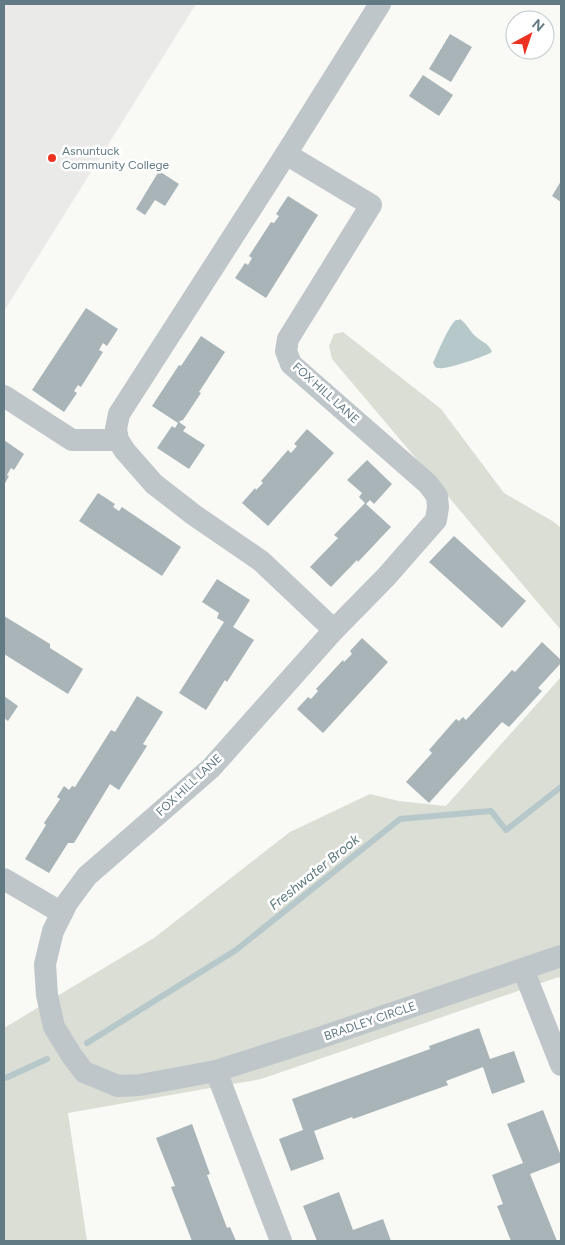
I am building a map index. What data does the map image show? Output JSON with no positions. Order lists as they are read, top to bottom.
{
  "streets": {
    "street": ["FOX HILL LANE", "BRADLEY CIRCLE"]
  },
  "crossings": [
    ["FOX HILL LANE", "BRADLEY CIRCLE"]
  ],
  "water": ["Freshwater Brook"],
  "places": ["Asnuntuck Community College"],
  "north": "top right"
}
